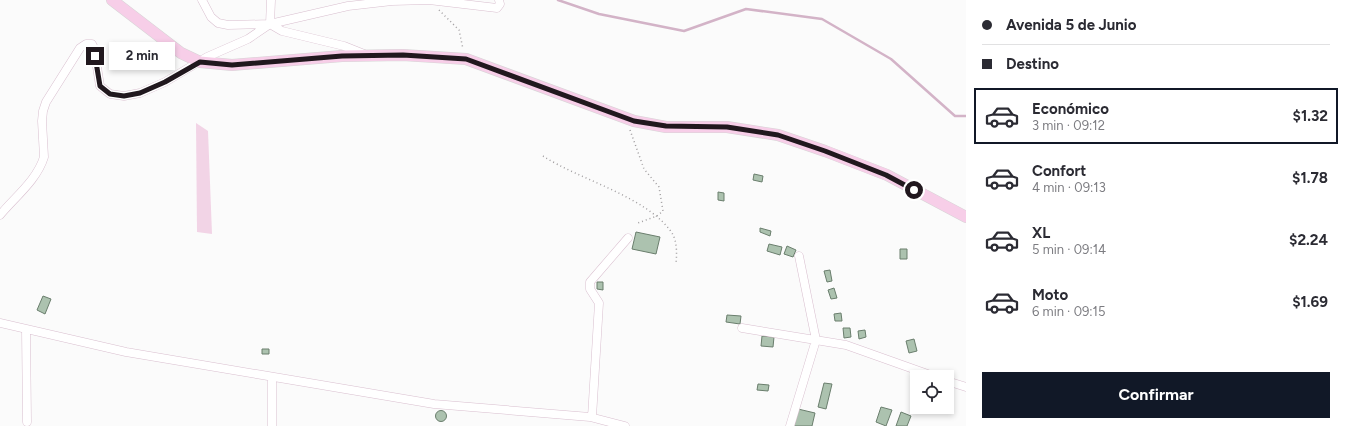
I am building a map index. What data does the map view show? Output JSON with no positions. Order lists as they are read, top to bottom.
{
  "page": {
    "banner": ["Avenida 5 de Junio", "Destino"],
    "bubble": "2 min",
    "list": [
      {
        "name": "Económico",
        "note": "3 min · 09:12",
        "value": "$1.32"
      },
      {
        "name": "Confort",
        "note": "4 min · 09:13",
        "value": "$1.78"
      },
      {
        "name": "XL",
        "note": "5 min · 09:14",
        "value": "$2.24"
      },
      {
        "name": "Moto",
        "note": "6 min · 09:15",
        "value": "$1.69"
      }
    ],
    "buttons": "Confirmar"
  }
}
